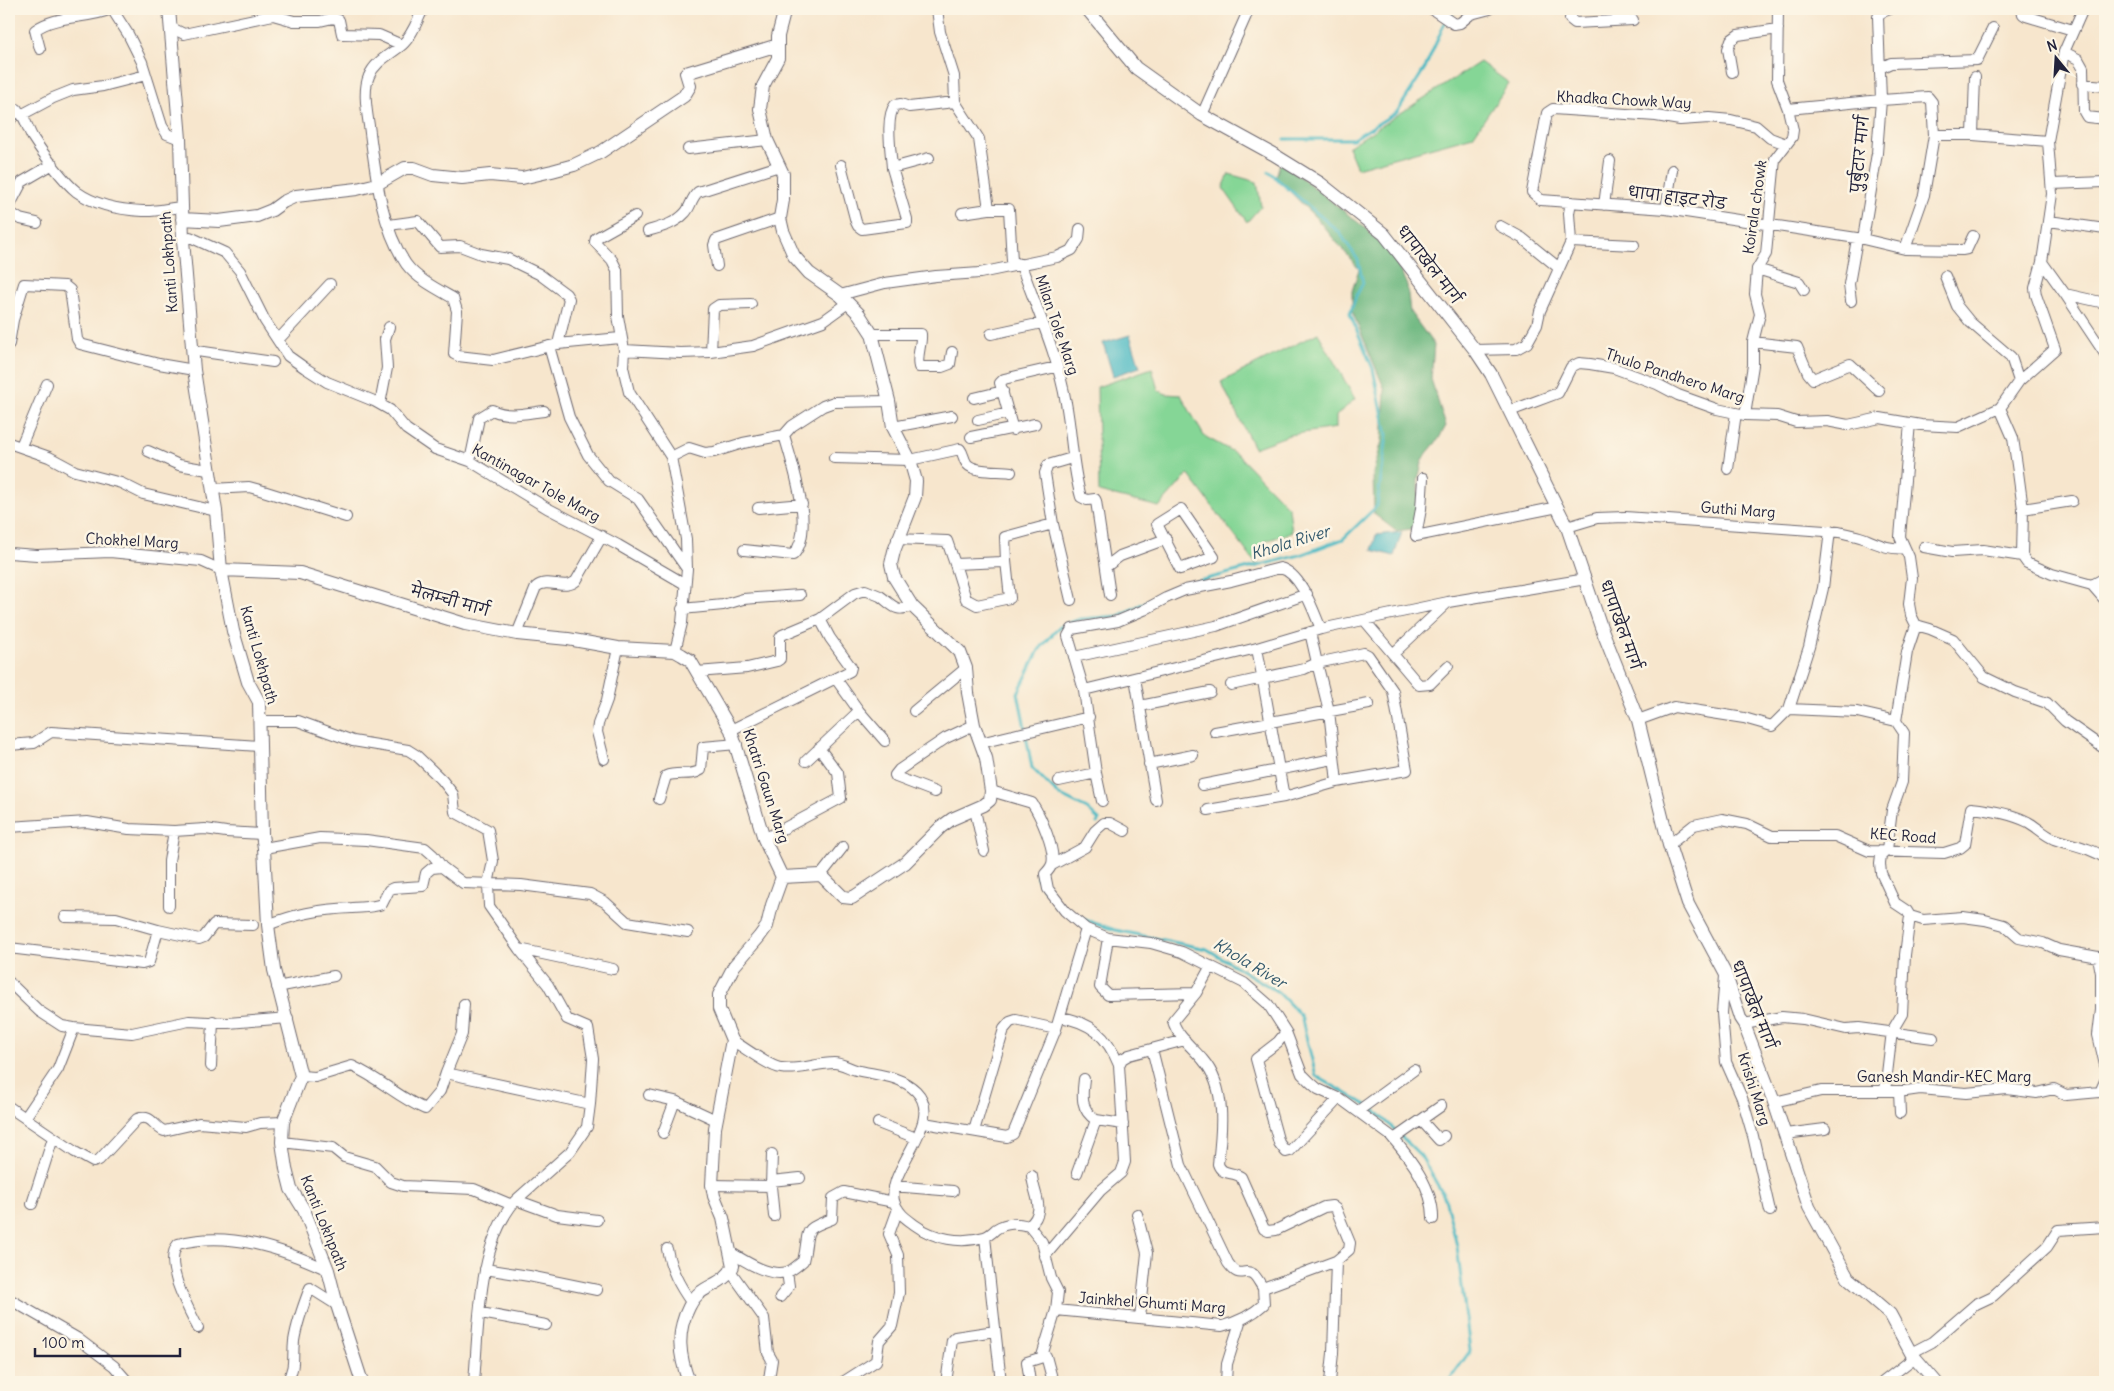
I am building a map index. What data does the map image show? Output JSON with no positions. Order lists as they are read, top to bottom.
{
  "streets": {
    "main road": [
      "Kanti Lokhpath",
      "धापाखेल मार्ग",
      "मेलम्ची मार्ग",
      "Khatri Gaun Marg"
    ],
    "street": [
      "Khadka Chowk Way",
      "पुर्बुटार मार्ग",
      "धापा हाइट रोड",
      "Koirala chowk",
      "Milan Tole Marg",
      "Thulo Pandhero Marg",
      "Kantinagar Tole Marg",
      "Guthi Marg",
      "Chokhel Marg",
      "KEC Road",
      "Ganesh Mandir-KEC Marg",
      "Krishi Marg",
      "Jainkhel Ghumti Marg"
    ]
  },
  "crossings": [
    ["Khadka Chowk Way", "धापा हाइट रोड"],
    ["Khadka Chowk Way", "Koirala chowk"],
    ["पुर्बुटार मार्ग", "धापा हाइट रोड"],
    ["धापा हाइट रोड", "Koirala chowk"],
    ["Koirala chowk", "Thulo Pandhero Marg"],
    ["Kanti Lokhpath", "Kantinagar Tole Marg"],
    ["Kanti Lokhpath", "Chokhel Marg"],
    ["Kanti Lokhpath", "मेलम्ची मार्ग"],
    ["धापाखेल मार्ग", "Thulo Pandhero Marg"],
    ["धापाखेल मार्ग", "Guthi Marg"],
    ["धापाखेल मार्ग", "KEC Road"],
    ["धापाखेल मार्ग", "Ganesh Mandir-KEC Marg"],
    ["धापाखेल मार्ग", "Krishi Marg"],
    ["Chokhel Marg", "मेलम्ची मार्ग"],
    ["मेलम्ची मार्ग", "Khatri Gaun Marg"]
  ],
  "water": ["Khola River"],
  "scale_bar": "100 m",
  "north": "top"
}
